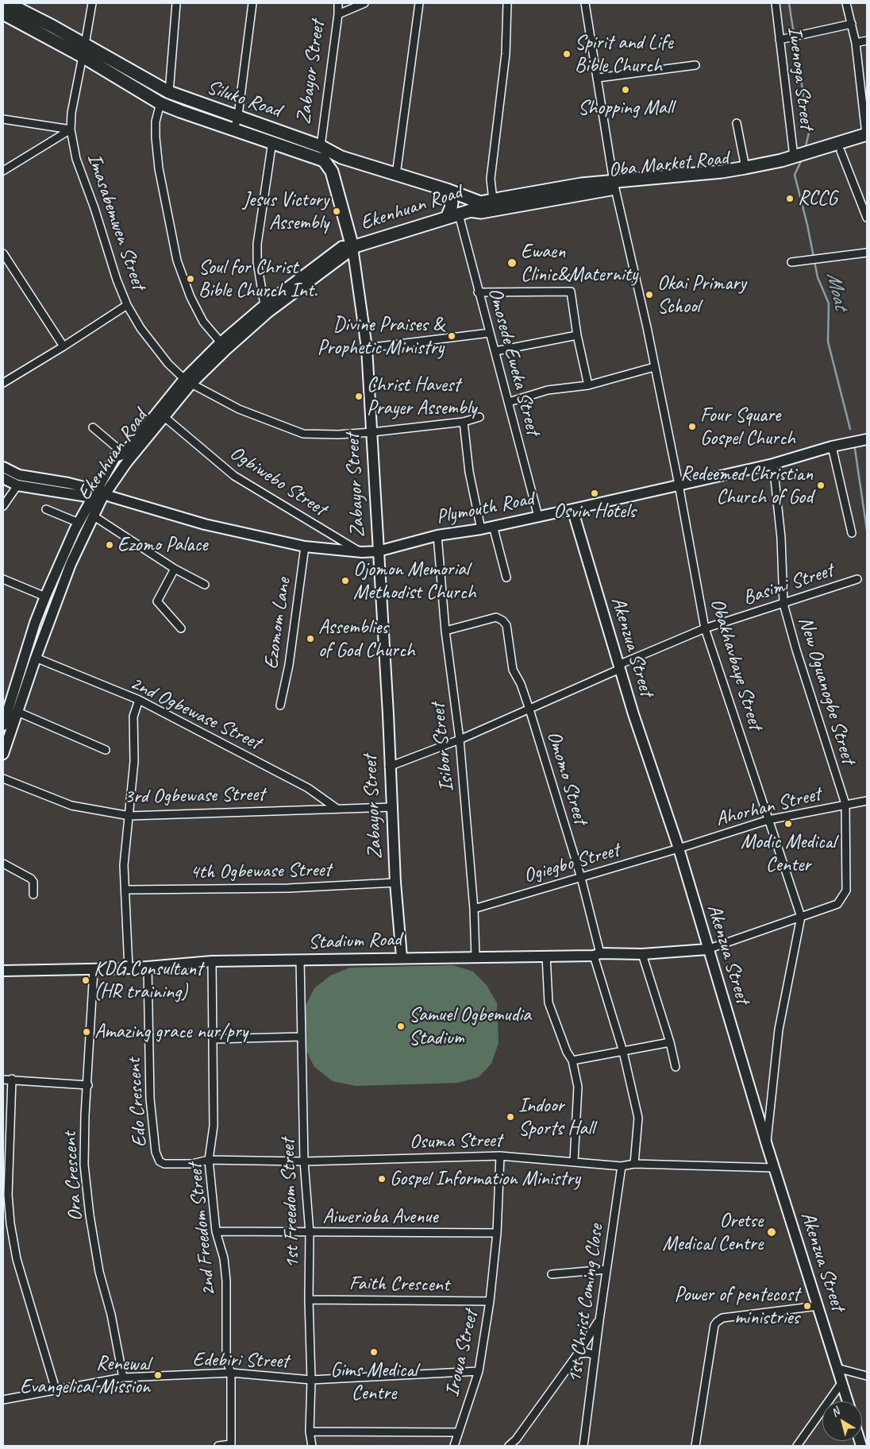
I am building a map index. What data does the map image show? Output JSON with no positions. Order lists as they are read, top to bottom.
{
  "streets": {
    "main road": [
      "Zabayor Street",
      "Siluko Road",
      "Oba Market Road",
      "Ekenhuan Road"
    ],
    "street": [
      "Iwenoga Street",
      "Imasabemwen Street",
      "Omosede Eweka Street",
      "Ogbiwebo Street",
      "Plymouth Road",
      "Basimi Street",
      "Ezomom Lane",
      "Akenzua Street",
      "Obakhavbaye Street",
      "New Oguanogbe Street",
      "2nd Ogbewase Street",
      "Isibor Street",
      "Omomo Street",
      "3rd Ogbewase Street",
      "Ahorhan Street",
      "Ogiegbo Street",
      "4th Ogbewase Street",
      "Stadium Road",
      "Edo Crescent",
      "Osuma Street",
      "Ora Crescent",
      "1st Freedom Street",
      "Aiwerioba Avenue",
      "2nd Freedom Street",
      "Faith Crescent",
      "1st Christ Coming Close",
      "Irowa Street",
      "Edebiri Street"
    ]
  },
  "crossings": [
    ["Zabayor Street", "Siluko Road"],
    ["Zabayor Street", "Ekenhuan Road"],
    ["Zabayor Street", "Imasabemwen Street"],
    ["Zabayor Street", "Plymouth Road"],
    ["Zabayor Street", "Basimi Street"],
    ["Zabayor Street", "3rd Ogbewase Street"],
    ["Zabayor Street", "4th Ogbewase Street"],
    ["Zabayor Street", "Stadium Road"],
    ["Iwenoga Street", "Oba Market Road"],
    ["Siluko Road", "Oba Market Road"],
    ["Siluko Road", "Ekenhuan Road"],
    ["Siluko Road", "Imasabemwen Street"],
    ["Oba Market Road", "Ekenhuan Road"],
    ["Oba Market Road", "Obakhavbaye Street"],
    ["Ekenhuan Road", "Imasabemwen Street"],
    ["Ekenhuan Road", "Omosede Eweka Street"],
    ["Ekenhuan Road", "Ogbiwebo Street"],
    ["Ekenhuan Road", "Plymouth Road"],
    ["Ekenhuan Road", "2nd Ogbewase Street"],
    ["Omosede Eweka Street", "Plymouth Road"],
    ["Ogbiwebo Street", "Plymouth Road"],
    ["Plymouth Road", "Ezomom Lane"],
    ["Plymouth Road", "Akenzua Street"],
    ["Plymouth Road", "Obakhavbaye Street"],
    ["Plymouth Road", "New Oguanogbe Street"],
    ["Plymouth Road", "Isibor Street"],
    ["Basimi Street", "Akenzua Street"],
    ["Basimi Street", "Obakhavbaye Street"],
    ["Basimi Street", "New Oguanogbe Street"],
    ["Basimi Street", "Isibor Street"],
    ["Basimi Street", "Omomo Street"],
    ["Akenzua Street", "Obakhavbaye Street"],
    ["Akenzua Street", "New Oguanogbe Street"],
    ["Akenzua Street", "Ahorhan Street"],
    ["Akenzua Street", "Ogiegbo Street"],
    ["Akenzua Street", "Stadium Road"],
    ["Akenzua Street", "Osuma Street"],
    ["Obakhavbaye Street", "New Oguanogbe Street"],
    ["Obakhavbaye Street", "Ahorhan Street"],
    ["New Oguanogbe Street", "Ahorhan Street"],
    ["New Oguanogbe Street", "Stadium Road"],
    ["2nd Ogbewase Street", "3rd Ogbewase Street"],
    ["Isibor Street", "Omomo Street"],
    ["Isibor Street", "Ogiegbo Street"],
    ["Isibor Street", "Stadium Road"],
    ["Omomo Street", "Ogiegbo Street"],
    ["Omomo Street", "Stadium Road"],
    ["Omomo Street", "Osuma Street"],
    ["Ahorhan Street", "Ogiegbo Street"],
    ["Stadium Road", "Edo Crescent"],
    ["Stadium Road", "Ora Crescent"],
    ["Stadium Road", "1st Freedom Street"],
    ["Stadium Road", "2nd Freedom Street"],
    ["Edo Crescent", "Osuma Street"],
    ["Edo Crescent", "1st Freedom Street"],
    ["Edo Crescent", "2nd Freedom Street"],
    ["Osuma Street", "1st Freedom Street"],
    ["Osuma Street", "1st Christ Coming Close"],
    ["Osuma Street", "Irowa Street"],
    ["Ora Crescent", "Edebiri Street"],
    ["1st Freedom Street", "Aiwerioba Avenue"],
    ["1st Freedom Street", "Faith Crescent"],
    ["1st Freedom Street", "Edebiri Street"],
    ["Aiwerioba Avenue", "2nd Freedom Street"],
    ["Aiwerioba Avenue", "Irowa Street"],
    ["2nd Freedom Street", "Edebiri Street"],
    ["Faith Crescent", "Irowa Street"],
    ["Irowa Street", "Edebiri Street"]
  ],
  "water": ["Moat"],
  "places": [
    "Spirit and Life Bible Church",
    "Shopping Mall",
    "RCCG",
    "Jesus Victory Assembly",
    "Ewaen Clinic&Maternity",
    "Soul for Christ Bible Church Int.",
    "Okai Primary School",
    "Divine Praises & Prophetic Ministry",
    "Christ Havest Prayer Assembly",
    "Four Square Gospel Church",
    "Redeemed Christian Church of God",
    "Osvin Hotels",
    "Ezomo Palace",
    "Ojomon Memorial Methodist Church",
    "Assemblies of God Church",
    "Modic Medical Center",
    "KDG Consultant (HR training)",
    "Samuel Ogbemudia Stadium",
    "Amazing grace nur/pry",
    "Indoor Sports Hall",
    "Gospel Information Ministry",
    "Oretse Medical Centre",
    "Power of pentecost ministries",
    "Gims Medical Centre",
    "Renewal Evangelical Mission"
  ],
  "north": "top left"
}
